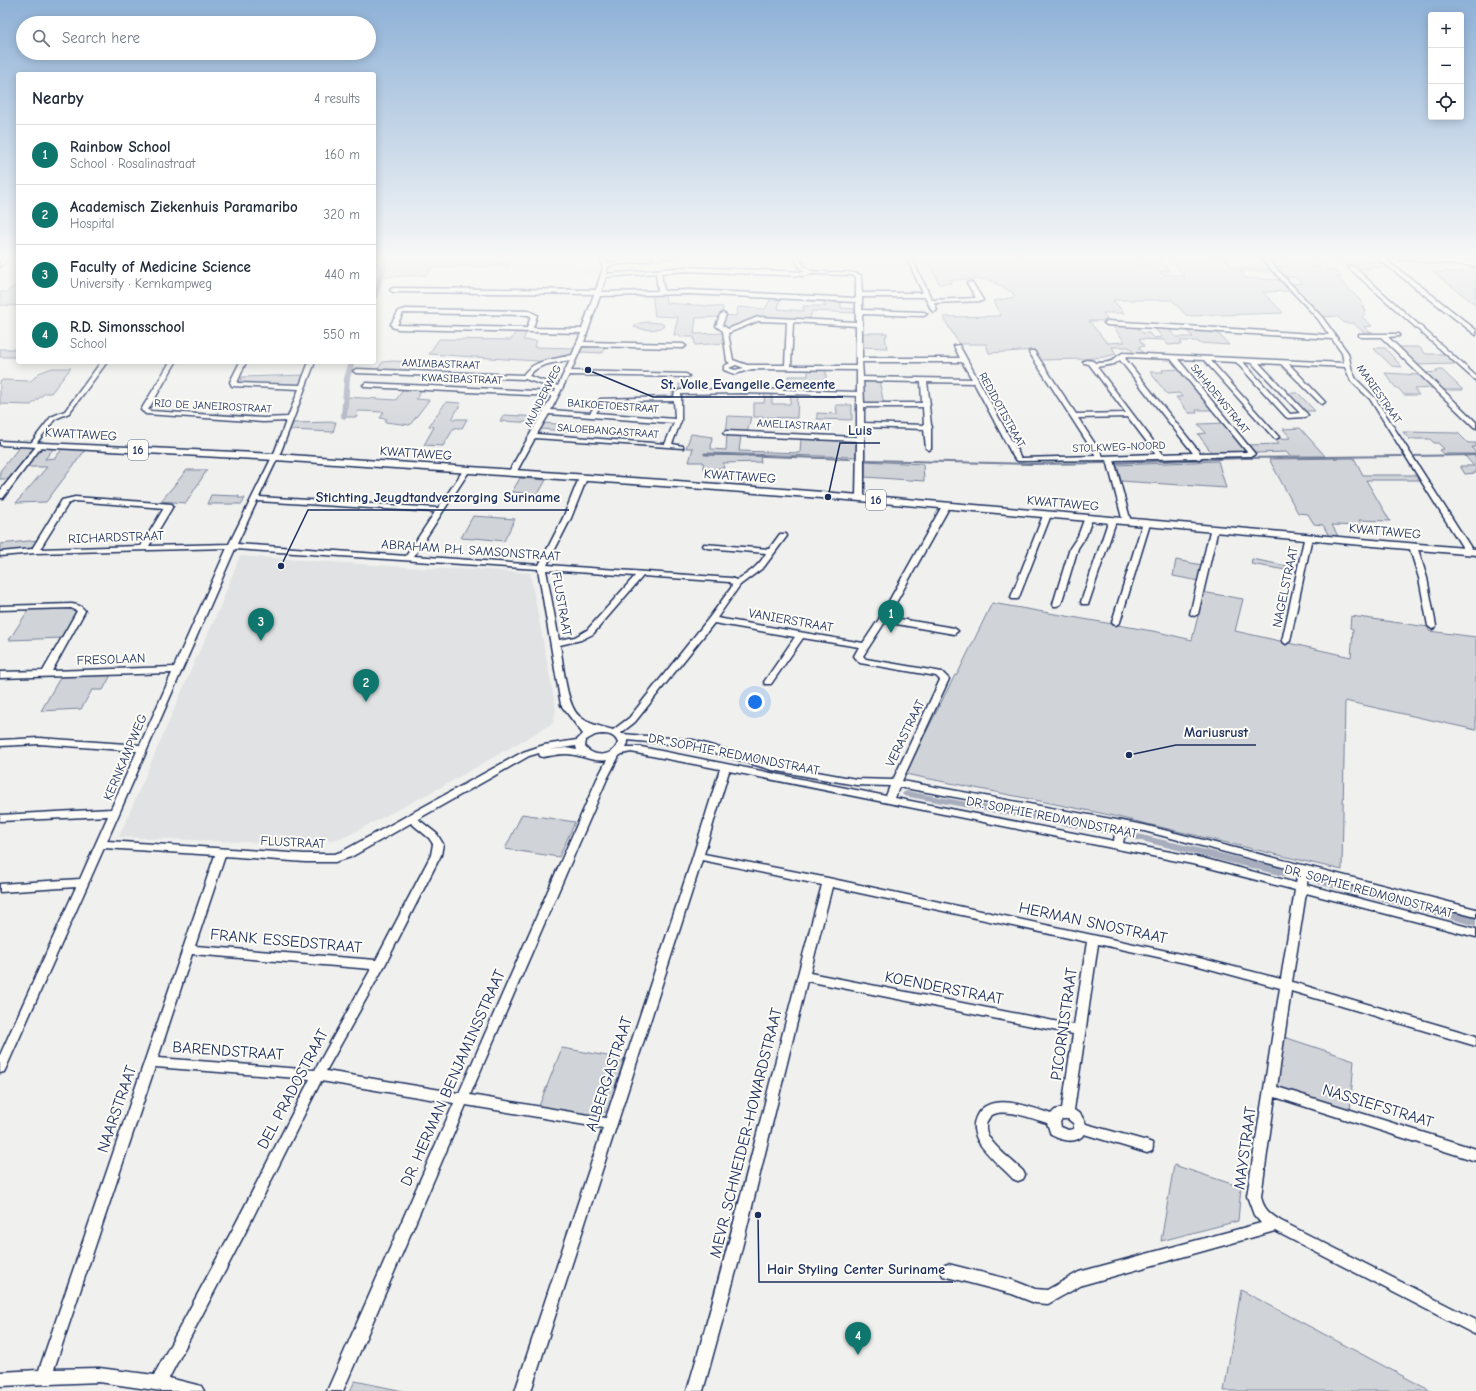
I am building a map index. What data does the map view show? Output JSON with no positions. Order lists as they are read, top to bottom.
{
  "streets": {
    "main road": ["KWATTAWEG", "16"],
    "street": [
      "AMIMBASTRAAT",
      "KWASIBASTRAAT",
      "MARIESTRAAT",
      "MUNDERWEG",
      "SAHADEWSTRAAT",
      "RIO DE JANEIROSTRAAT",
      "BAIKOETOESTRAAT",
      "REDIDOTISTRAAT",
      "AMELIASTRAAT",
      "SALOEBANGASTRAAT",
      "STOLKWEG-NOORD",
      "RICHARDSTRAAT",
      "ABRAHAM P.H. SAMSONSTRAAT",
      "NAGELSTRAAT",
      "FLUSTRAAT",
      "VANIERSTRAAT",
      "FRESOLAAN",
      "VERASTRAAT",
      "DR. SOPHIE REDMONDSTRAAT",
      "KERNKAMPWEG",
      "HERMAN SNOSTRAAT",
      "FRANK ESSEDSTRAAT",
      "KOENDERSTRAAT",
      "PICORNISTRAAT",
      "BARENDSTRAAT",
      "ALBERGASTRAAT",
      "DR. HERMAN BENJAMINSSTRAAT",
      "DEL PRADOSTRAAT",
      "NASSIEFSTRAAT",
      "NAARSTRAAT",
      "MEVR. SCHNEIDER-HOWARDSTRAAT",
      "MAYSTRAAT"
    ]
  },
  "crossings": [
    ["AMIMBASTRAAT", "KWASIBASTRAAT"],
    ["AMIMBASTRAAT", "MUNDERWEG"],
    ["KWASIBASTRAAT", "MUNDERWEG"],
    ["MARIESTRAAT", "KWATTAWEG"],
    ["MUNDERWEG", "BAIKOETOESTRAAT"],
    ["MUNDERWEG", "SALOEBANGASTRAAT"],
    ["MUNDERWEG", "KWATTAWEG"],
    ["SAHADEWSTRAAT", "STOLKWEG-NOORD"],
    ["RIO DE JANEIROSTRAAT", "KERNKAMPWEG"],
    ["REDIDOTISTRAAT", "STOLKWEG-NOORD"],
    ["KWATTAWEG", "NAGELSTRAAT"],
    ["KWATTAWEG", "FLUSTRAAT"],
    ["KWATTAWEG", "KERNKAMPWEG"],
    ["RICHARDSTRAAT", "ABRAHAM P.H. SAMSONSTRAAT"],
    ["RICHARDSTRAAT", "KERNKAMPWEG"],
    ["ABRAHAM P.H. SAMSONSTRAAT", "FLUSTRAAT"],
    ["ABRAHAM P.H. SAMSONSTRAAT", "KERNKAMPWEG"],
    ["FLUSTRAAT", "DR. SOPHIE REDMONDSTRAAT"],
    ["FLUSTRAAT", "KERNKAMPWEG"],
    ["FLUSTRAAT", "DR. HERMAN BENJAMINSSTRAAT"],
    ["FLUSTRAAT", "DEL PRADOSTRAAT"],
    ["FLUSTRAAT", "NAARSTRAAT"],
    ["VANIERSTRAAT", "VERASTRAAT"],
    ["FRESOLAAN", "KERNKAMPWEG"],
    ["VERASTRAAT", "DR. SOPHIE REDMONDSTRAAT"],
    ["DR. SOPHIE REDMONDSTRAAT", "ALBERGASTRAAT"],
    ["DR. SOPHIE REDMONDSTRAAT", "DR. HERMAN BENJAMINSSTRAAT"],
    ["DR. SOPHIE REDMONDSTRAAT", "MAYSTRAAT"],
    ["HERMAN SNOSTRAAT", "PICORNISTRAAT"],
    ["HERMAN SNOSTRAAT", "ALBERGASTRAAT"],
    ["HERMAN SNOSTRAAT", "MEVR. SCHNEIDER-HOWARDSTRAAT"],
    ["HERMAN SNOSTRAAT", "MAYSTRAAT"],
    ["FRANK ESSEDSTRAAT", "DEL PRADOSTRAAT"],
    ["FRANK ESSEDSTRAAT", "NAARSTRAAT"],
    ["KOENDERSTRAAT", "PICORNISTRAAT"],
    ["KOENDERSTRAAT", "MEVR. SCHNEIDER-HOWARDSTRAAT"],
    ["BARENDSTRAAT", "ALBERGASTRAAT"],
    ["BARENDSTRAAT", "DR. HERMAN BENJAMINSSTRAAT"],
    ["BARENDSTRAAT", "DEL PRADOSTRAAT"],
    ["BARENDSTRAAT", "NAARSTRAAT"],
    ["NASSIEFSTRAAT", "MAYSTRAAT"]
  ],
  "places": [
    "St. Volle Evangelle Gemeente",
    "Luis",
    "Stichting Jeugdtandverzorging Suriname",
    "Mariusrust",
    "Hair Styling Center Suriname"
  ],
  "page": {
    "map_buttons": ["+", "−"],
    "search": "Search here",
    "heading": ["Nearby", "4 results"],
    "list": [
      {
        "mark": "1",
        "name": "Rainbow School",
        "note": "School · Rosalinastraat",
        "value": "160 m"
      },
      {
        "mark": "2",
        "name": "Academisch Ziekenhuis Paramaribo",
        "note": "Hospital",
        "value": "320 m"
      },
      {
        "mark": "3",
        "name": "Faculty of Medicine Science",
        "note": "University · Kernkampweg",
        "value": "440 m"
      },
      {
        "mark": "4",
        "name": "R.D. Simonsschool",
        "note": "School",
        "value": "550 m"
      }
    ],
    "pins": [
      "1",
      "3",
      "2",
      "4"
    ]
  }
}
